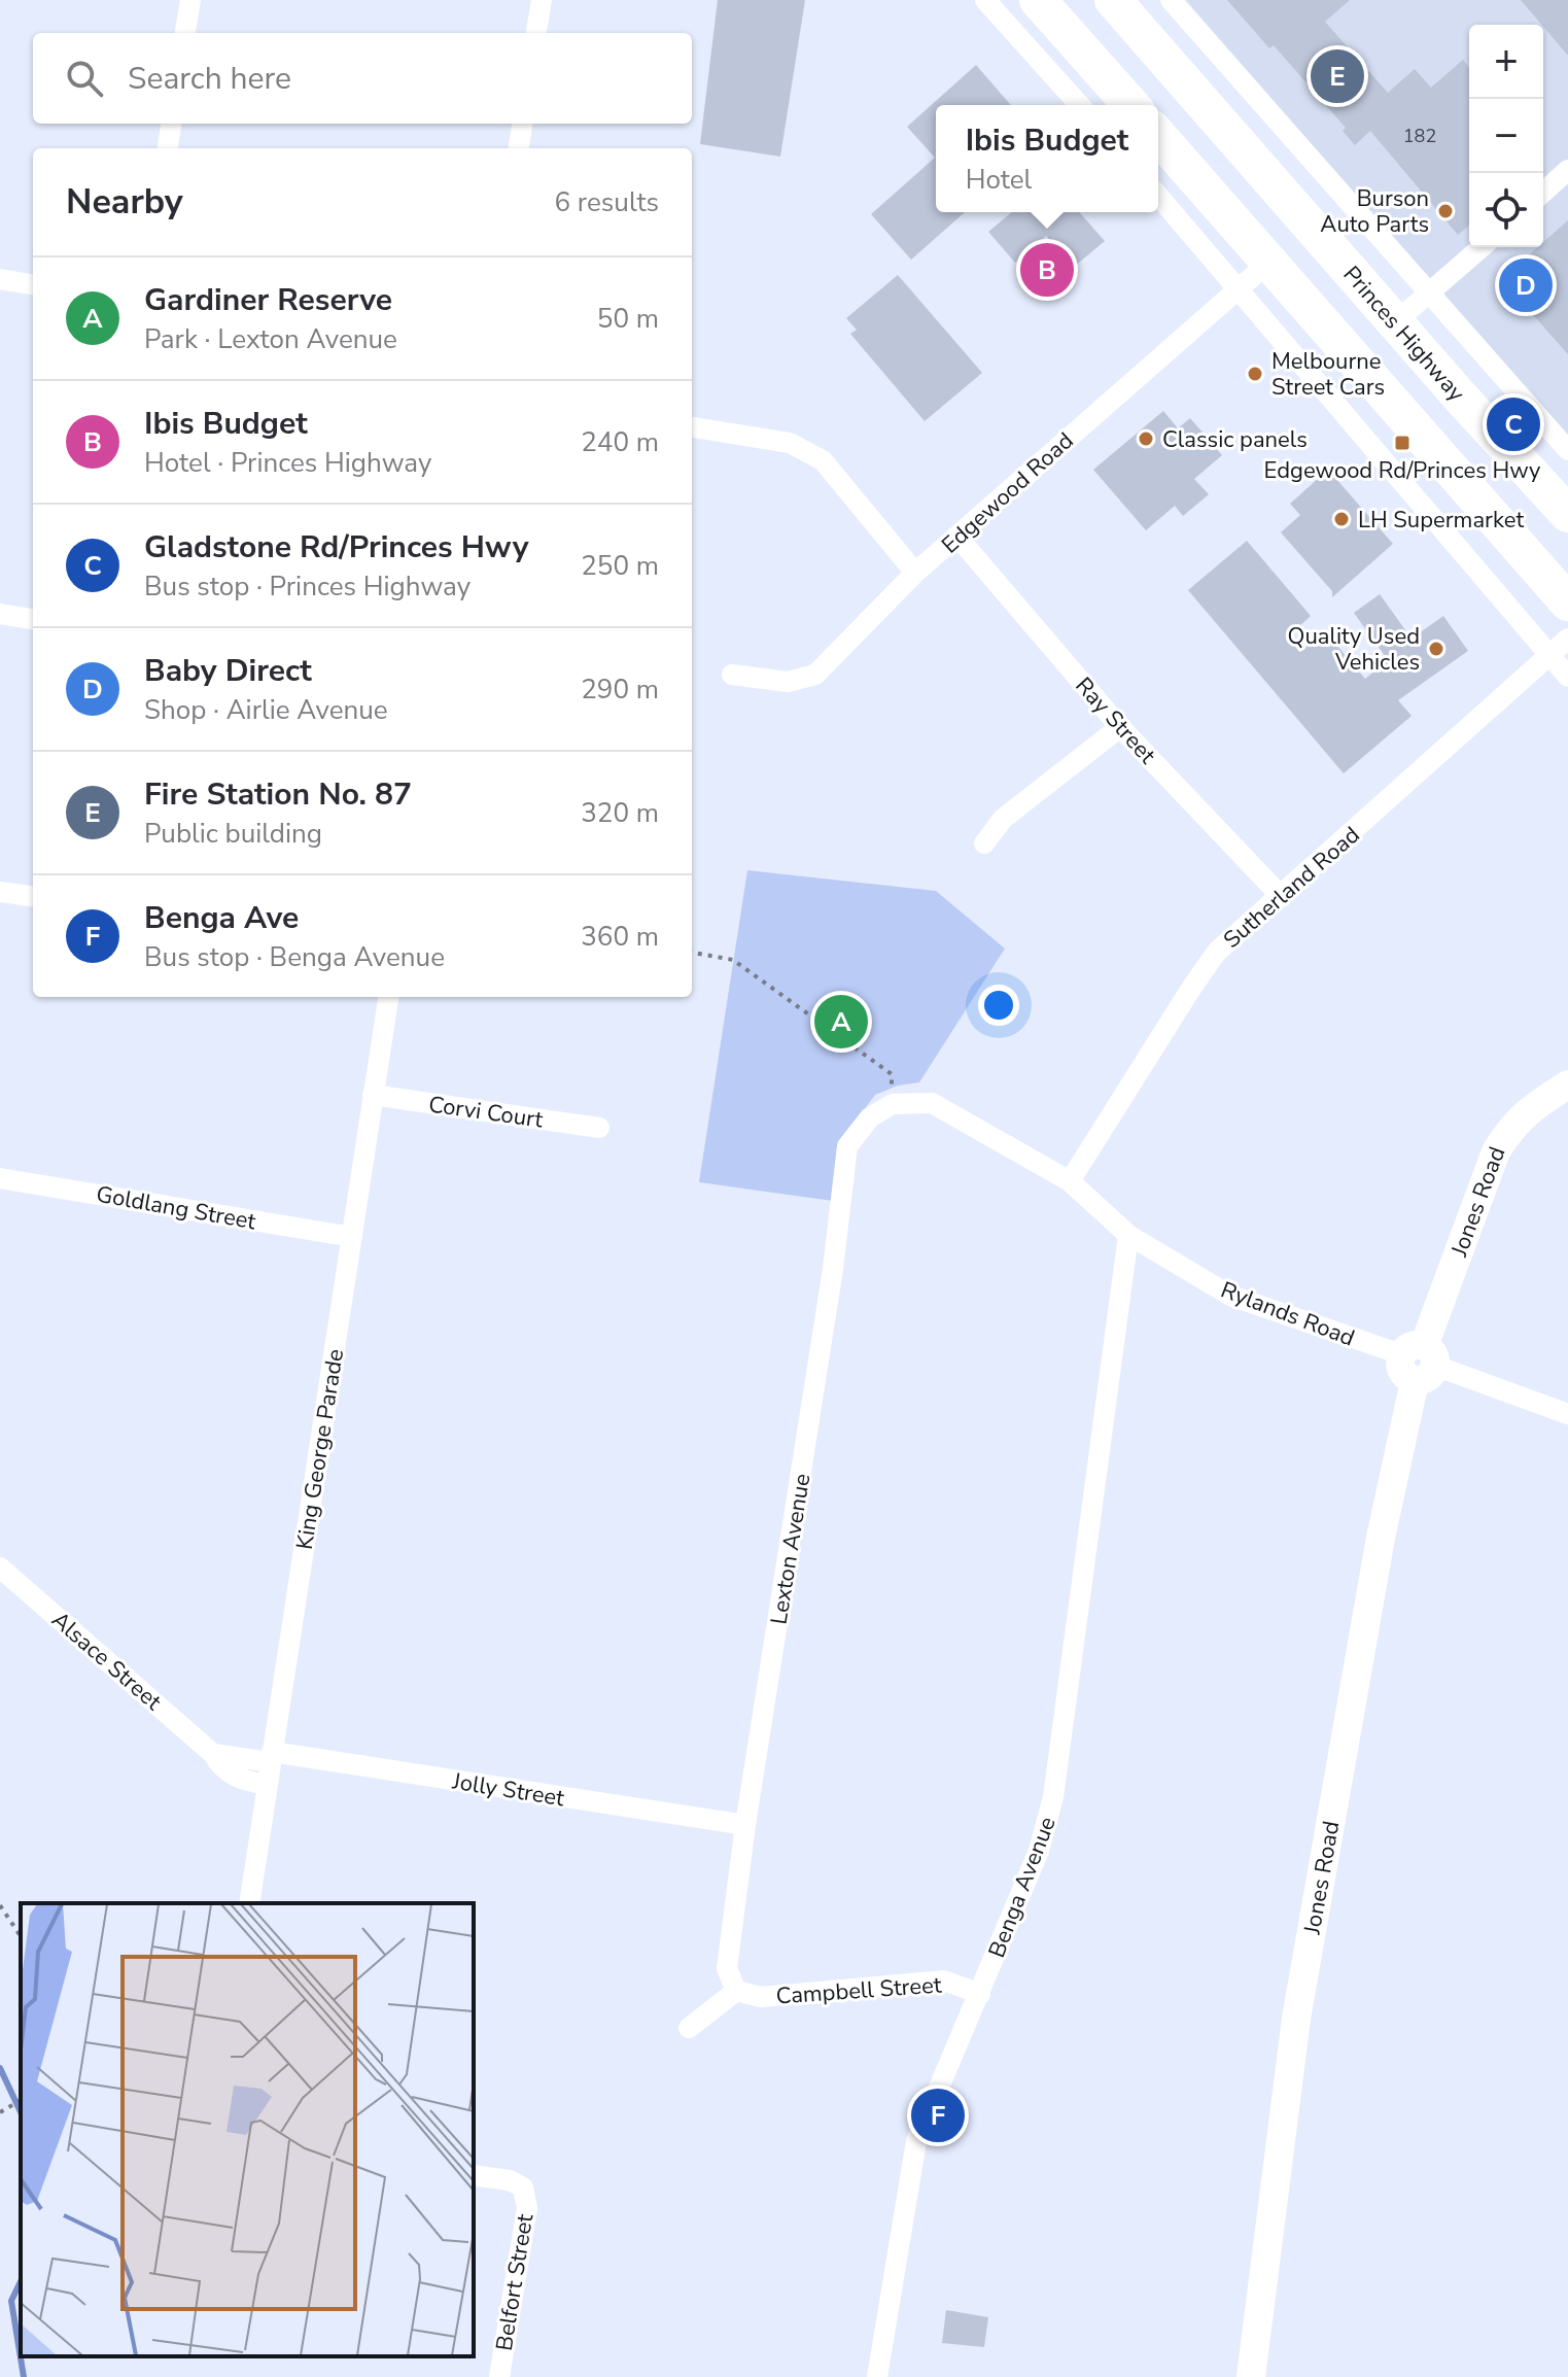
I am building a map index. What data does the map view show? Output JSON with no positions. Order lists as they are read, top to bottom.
{
  "streets": {
    "highway": ["Princes Highway"],
    "main road": ["Jones Road"],
    "street": [
      "Edgewood Road",
      "Ray Street",
      "Sutherland Road",
      "Corvi Court",
      "Goldlang Street",
      "Rylands Road",
      "King George Parade",
      "Lexton Avenue",
      "Alsace Street",
      "Jolly Street",
      "Benga Avenue",
      "Campbell Street",
      "Belfort Street"
    ]
  },
  "crossings": [
    ["Edgewood Road", "Ray Street"],
    ["Ray Street", "Sutherland Road"],
    ["Sutherland Road", "Rylands Road"],
    ["Corvi Court", "King George Parade"],
    ["Jones Road", "Rylands Road"],
    ["Goldlang Street", "King George Parade"],
    ["Rylands Road", "Lexton Avenue"],
    ["Rylands Road", "Benga Avenue"],
    ["King George Parade", "Alsace Street"],
    ["King George Parade", "Jolly Street"],
    ["Lexton Avenue", "Jolly Street"],
    ["Lexton Avenue", "Campbell Street"],
    ["Benga Avenue", "Campbell Street"]
  ],
  "places": {
    "other": [
      "Burson Auto Parts",
      "Melbourne Street Cars",
      "Classic panels",
      "LH Supermarket",
      "Quality Used Vehicles"
    ],
    "transit": ["Edgewood Rd/Princes Hwy"]
  },
  "house_numbers": ["182"],
  "page": {
    "map_buttons": ["+", "−"],
    "search": "Search here",
    "pins": [
      "E",
      "B",
      "D",
      "C",
      "A",
      "F"
    ],
    "popup": ["Ibis Budget", "Hotel"],
    "heading": ["Nearby", "6 results"],
    "list": [
      {
        "mark": "A",
        "name": "Gardiner Reserve",
        "note": "Park · Lexton Avenue",
        "value": "50 m"
      },
      {
        "mark": "B",
        "name": "Ibis Budget",
        "note": "Hotel · Princes Highway",
        "value": "240 m"
      },
      {
        "mark": "C",
        "name": "Gladstone Rd/Princes Hwy",
        "note": "Bus stop · Princes Highway",
        "value": "250 m"
      },
      {
        "mark": "D",
        "name": "Baby Direct",
        "note": "Shop · Airlie Avenue",
        "value": "290 m"
      },
      {
        "mark": "E",
        "name": "Fire Station No. 87",
        "note": "Public building",
        "value": "320 m"
      },
      {
        "mark": "F",
        "name": "Benga Ave",
        "note": "Bus stop · Benga Avenue",
        "value": "360 m"
      }
    ]
  }
}
